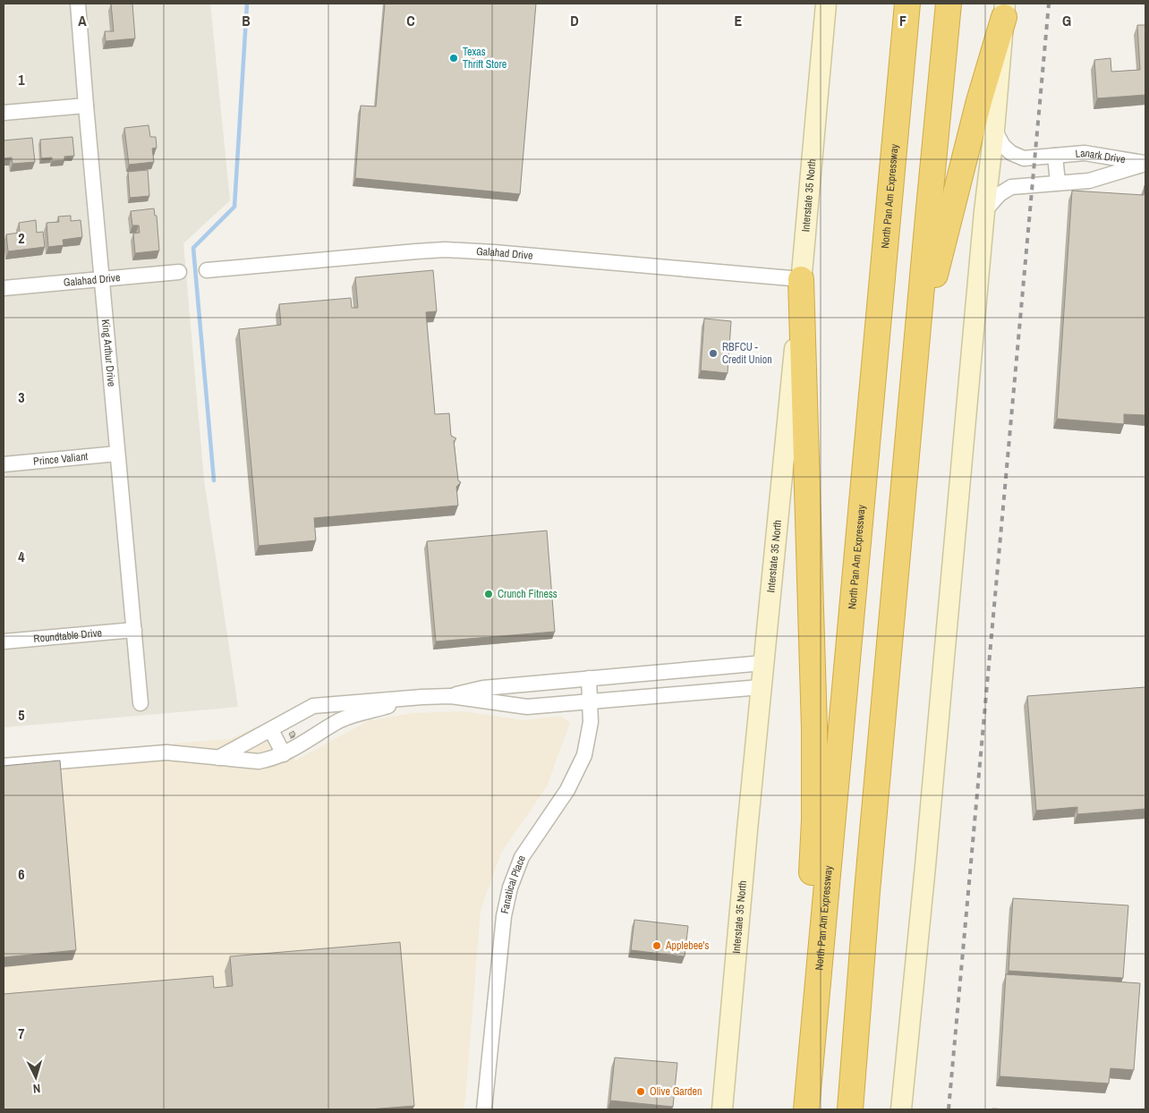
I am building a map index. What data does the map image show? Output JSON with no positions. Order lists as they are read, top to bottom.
{
  "streets": {
    "highway": ["North Pan Am Expressway"],
    "main road": ["Interstate 35 North"],
    "street": [
      "Lanark Drive",
      "Galahad Drive",
      "King Arthur Drive",
      "Prince Valiant",
      "Roundtable Drive",
      "Fanatical Place"
    ]
  },
  "crossings": [
    ["Interstate 35 North", "Galahad Drive"],
    ["Galahad Drive", "King Arthur Drive"],
    ["King Arthur Drive", "Prince Valiant"],
    ["King Arthur Drive", "Roundtable Drive"]
  ],
  "places": [
    "Texas Thrift Store",
    "RBFCU - Credit Union",
    "Crunch Fitness",
    "Applebee's",
    "Olive Garden"
  ],
  "north": "bottom",
  "grid": {
    "columns": [
      "A",
      "B",
      "C",
      "D",
      "E",
      "F",
      "G"
    ],
    "rows": [
      "1",
      "2",
      "3",
      "4",
      "5",
      "6",
      "7"
    ]
  }
}
